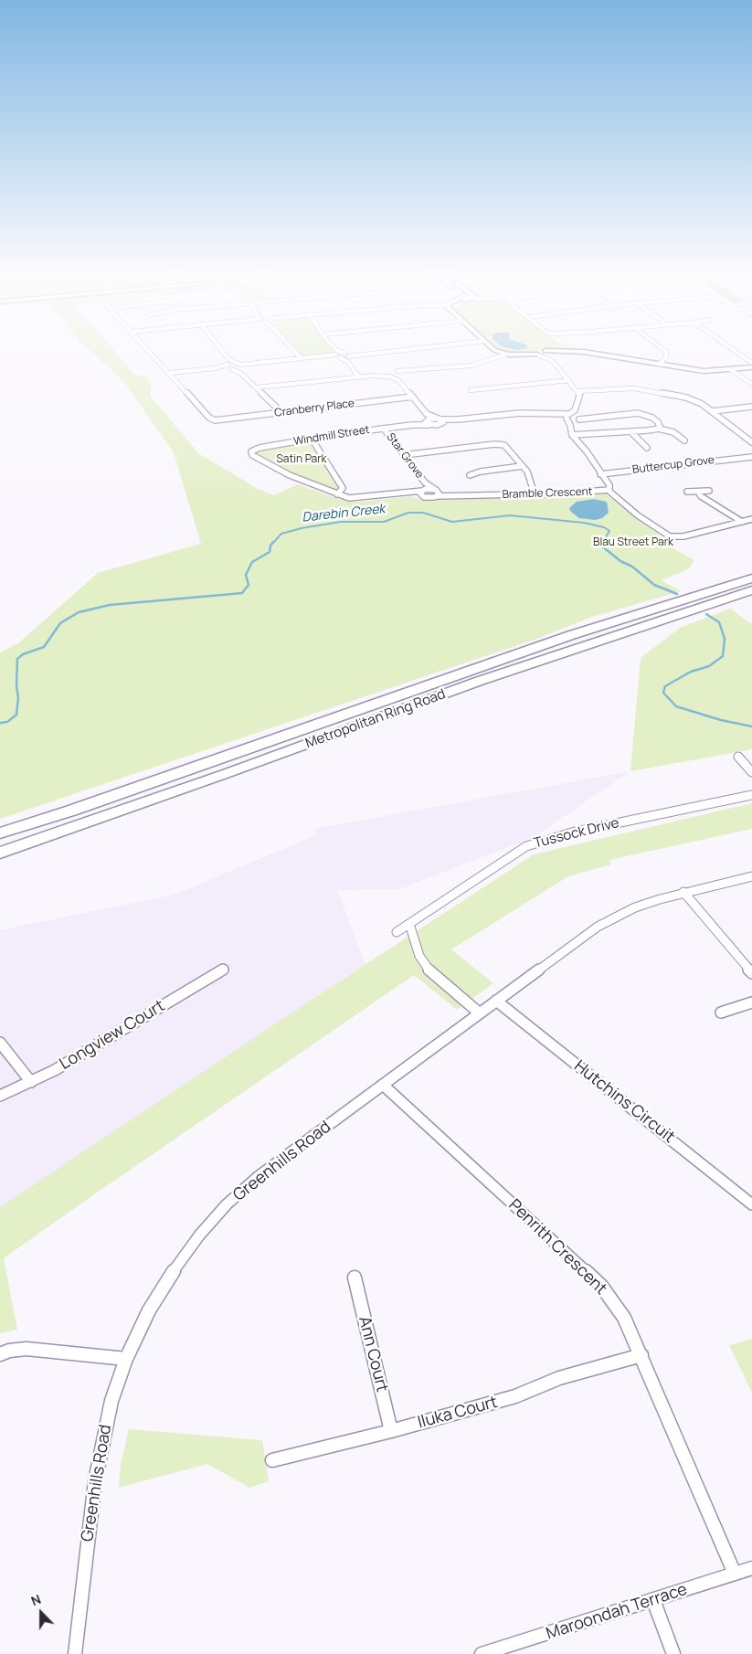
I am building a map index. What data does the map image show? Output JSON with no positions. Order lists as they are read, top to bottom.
{
  "streets": {
    "highway": ["Metropolitan Ring Road"],
    "street": [
      "Cranberry Place",
      "Windmill Street",
      "Star Grove",
      "Buttercup Grove",
      "Bramble Crescent",
      "Tussock Drive",
      "Longview Court",
      "Hutchins Circuit",
      "Greenhills Road",
      "Penrith Crescent",
      "Ann Court",
      "Iluka Court",
      "Maroondah Terrace"
    ]
  },
  "crossings": [
    ["Windmill Street", "Star Grove"],
    ["Star Grove", "Bramble Crescent"],
    ["Buttercup Grove", "Bramble Crescent"],
    ["Hutchins Circuit", "Greenhills Road"],
    ["Greenhills Road", "Penrith Crescent"],
    ["Penrith Crescent", "Iluka Court"],
    ["Penrith Crescent", "Maroondah Terrace"],
    ["Ann Court", "Iluka Court"]
  ],
  "water": ["Darebin Creek"],
  "parks": ["Satin Park", "Blau Street Park"],
  "north": "top"
}
